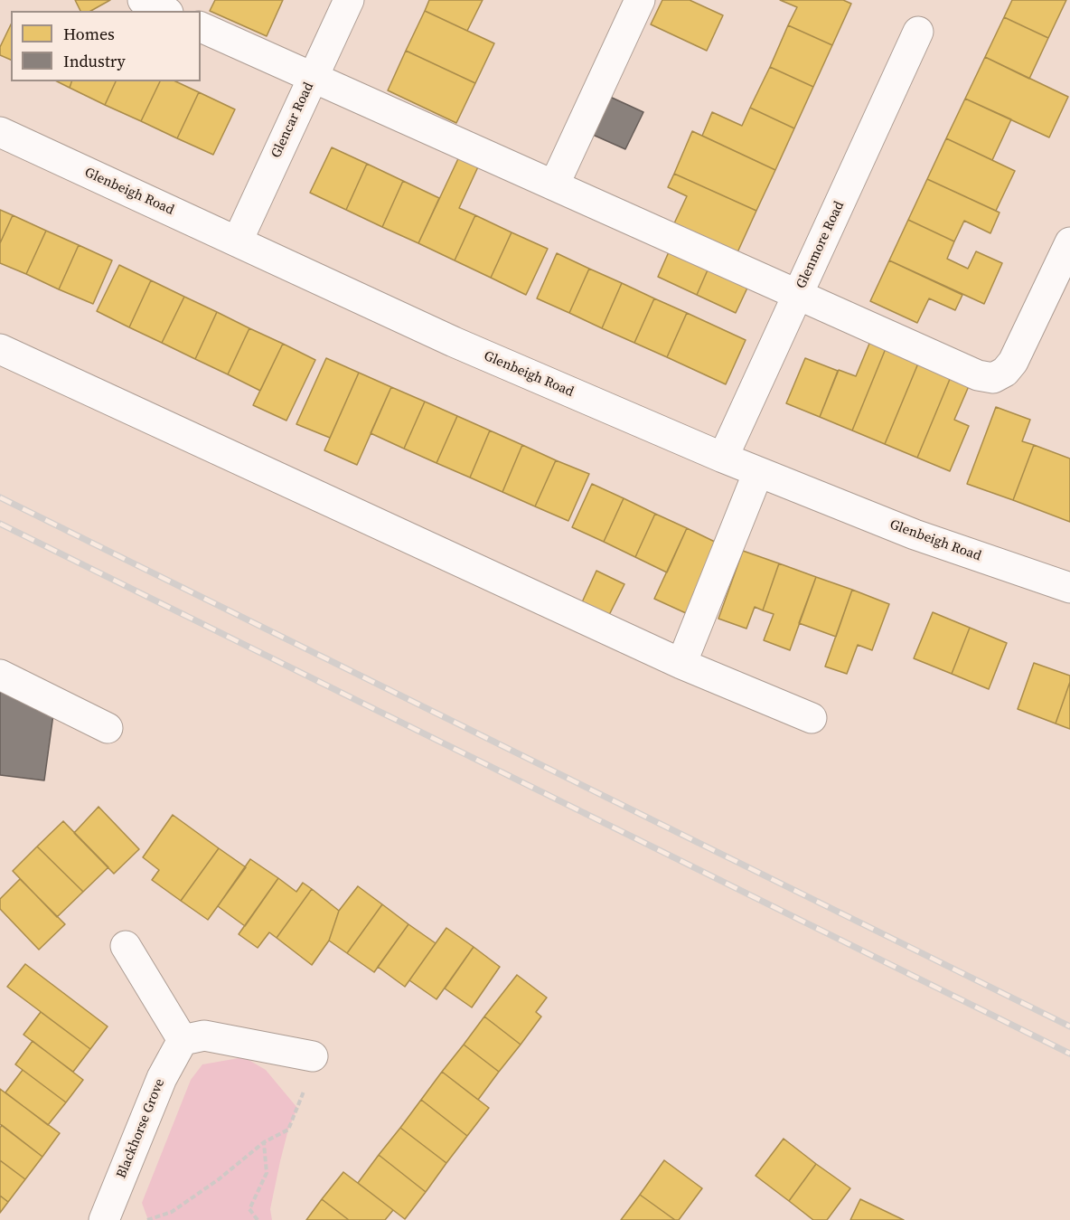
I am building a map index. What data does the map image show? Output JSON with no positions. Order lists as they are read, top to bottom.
{
  "streets": {
    "street": [
      "Glencar Road",
      "Glenbeigh Road",
      "Glenmore Road",
      "Blackhorse Grove"
    ]
  },
  "crossings": [
    ["Glencar Road", "Glenbeigh Road"],
    ["Glenbeigh Road", "Glenmore Road"]
  ],
  "legend": ["Homes", "Industry"]
}
